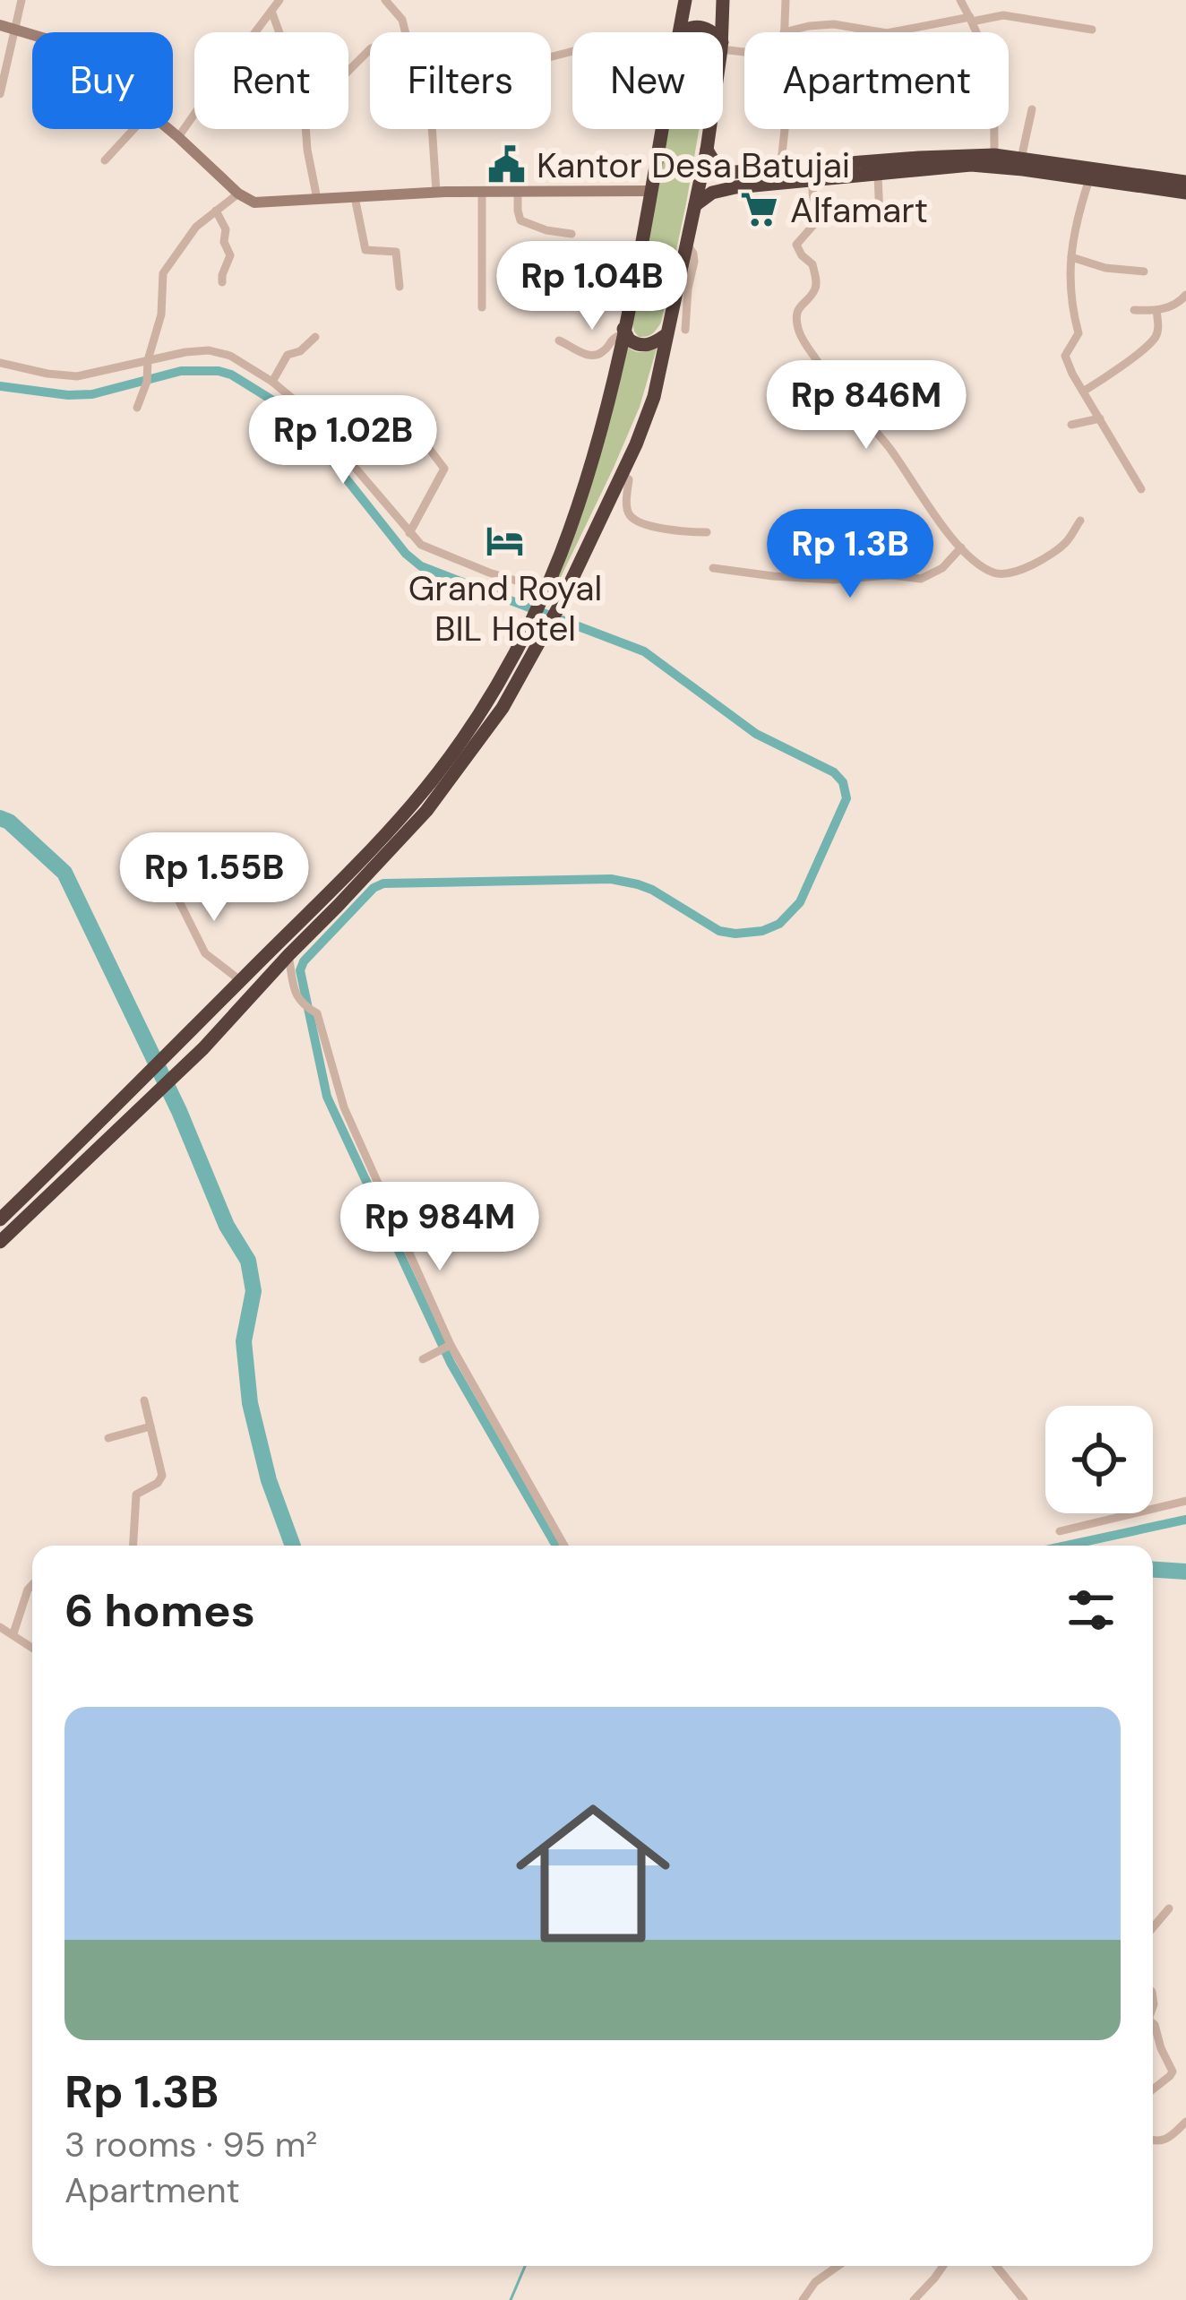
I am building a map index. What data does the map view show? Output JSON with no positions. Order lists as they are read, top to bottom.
{
  "places": {
    "public building": ["Kantor Desa Batujai"],
    "supermarket": ["Alfamart"],
    "hotel": ["Grand Royal BIL Hotel"]
  },
  "page": {
    "chip": [
      "Buy",
      "Rent",
      "Filters",
      "New",
      "Apartment"
    ],
    "price": [
      "Rp 1.04B",
      "Rp 846M",
      "Rp 1.02B",
      "Rp 1.3B",
      "Rp 1.55B",
      "Rp 984M"
    ],
    "heading": "6 homes",
    "list": [
      {
        "name": "Rp 1.3B",
        "note": "3 rooms · 95 m² · Apartment"
      }
    ]
  }
}
